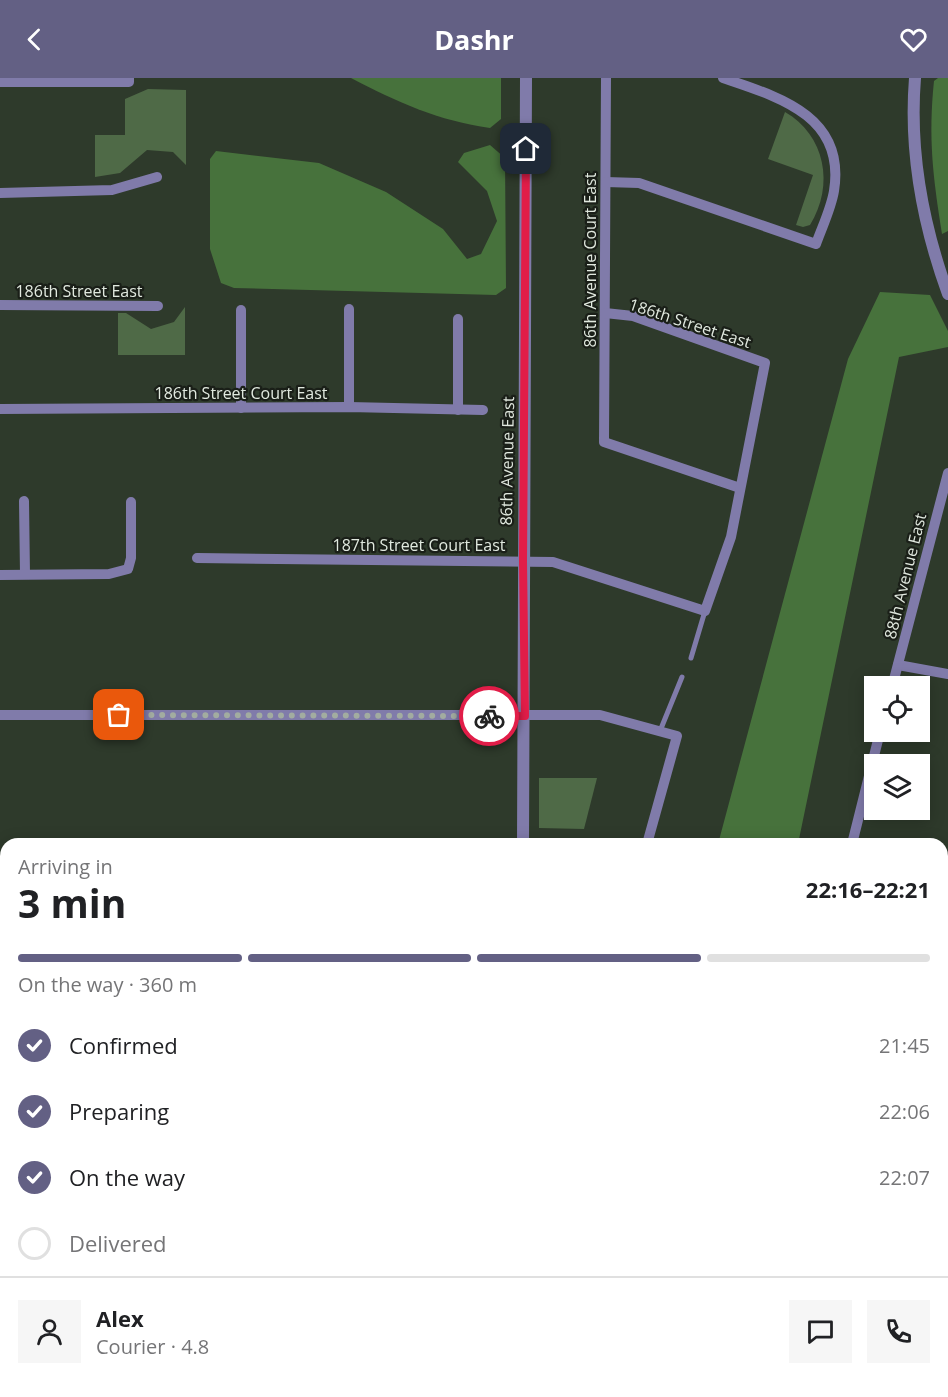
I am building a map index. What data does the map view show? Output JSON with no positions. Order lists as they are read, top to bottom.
{
  "streets": {
    "street": [
      "86th Avenue Court East",
      "186th Street East",
      "186th Street Court East",
      "86th Avenue East",
      "187th Street Court East",
      "88th Avenue East"
    ]
  },
  "crossings": [
    ["86th Avenue Court East", "186th Street East"],
    ["86th Avenue East", "187th Street Court East"]
  ],
  "page": {
    "header": "Dashr",
    "heading": ["3 min", "Arriving in", "22:16–22:21"],
    "panel": ["Alex", "Courier · 4.8"],
    "bar": "On the way · 360 m",
    "list": [
      ["Confirmed", "21:45"],
      ["Preparing", "22:06"],
      ["On the way", "22:07"],
      "Delivered"
    ]
  }
}
